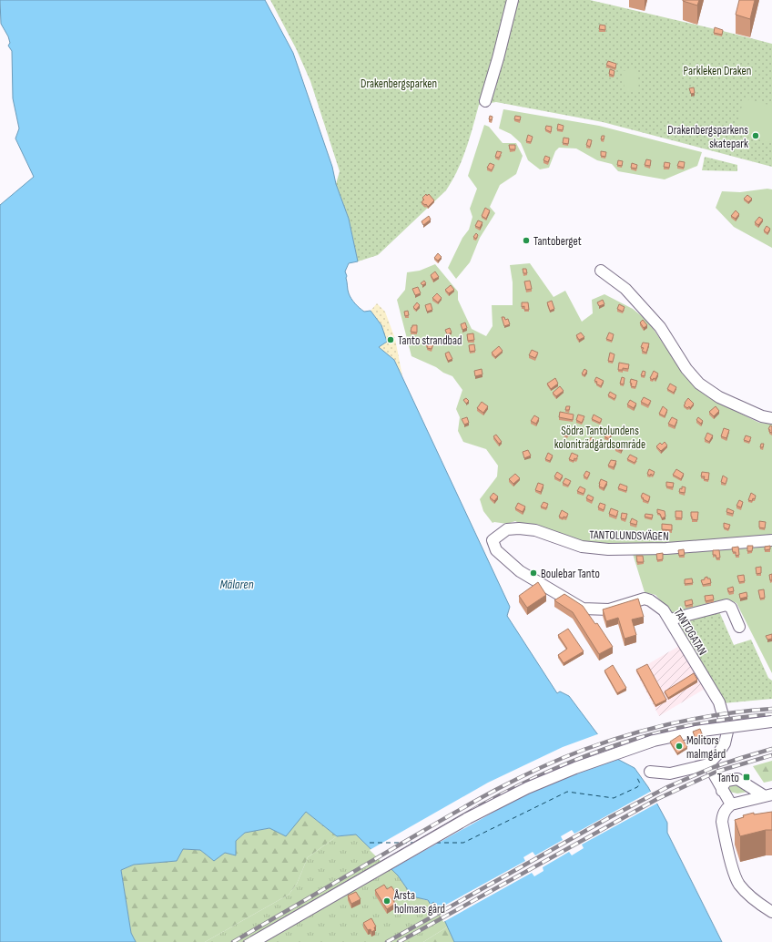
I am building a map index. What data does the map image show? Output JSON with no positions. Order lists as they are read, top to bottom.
{
  "streets": {
    "street": ["TANTOLUNDSVÄGEN", "TANTOGATAN"]
  },
  "crossings": [
    ["TANTOLUNDSVÄGEN", "TANTOGATAN"]
  ],
  "water": ["Mälaren"],
  "parks": ["Parkleken Draken", "Drakenbergsparken", "Södra Tantolundens koloniträdgårdsområde"],
  "places": {
    "other": [
      "Drakenbergsparkens skatepark",
      "Tantoberget",
      "Tanto strandbad",
      "Boulebar Tanto",
      "Molitors malmgård",
      "Årsta holmars gård"
    ],
    "transit": ["Tanto"]
  }
}
